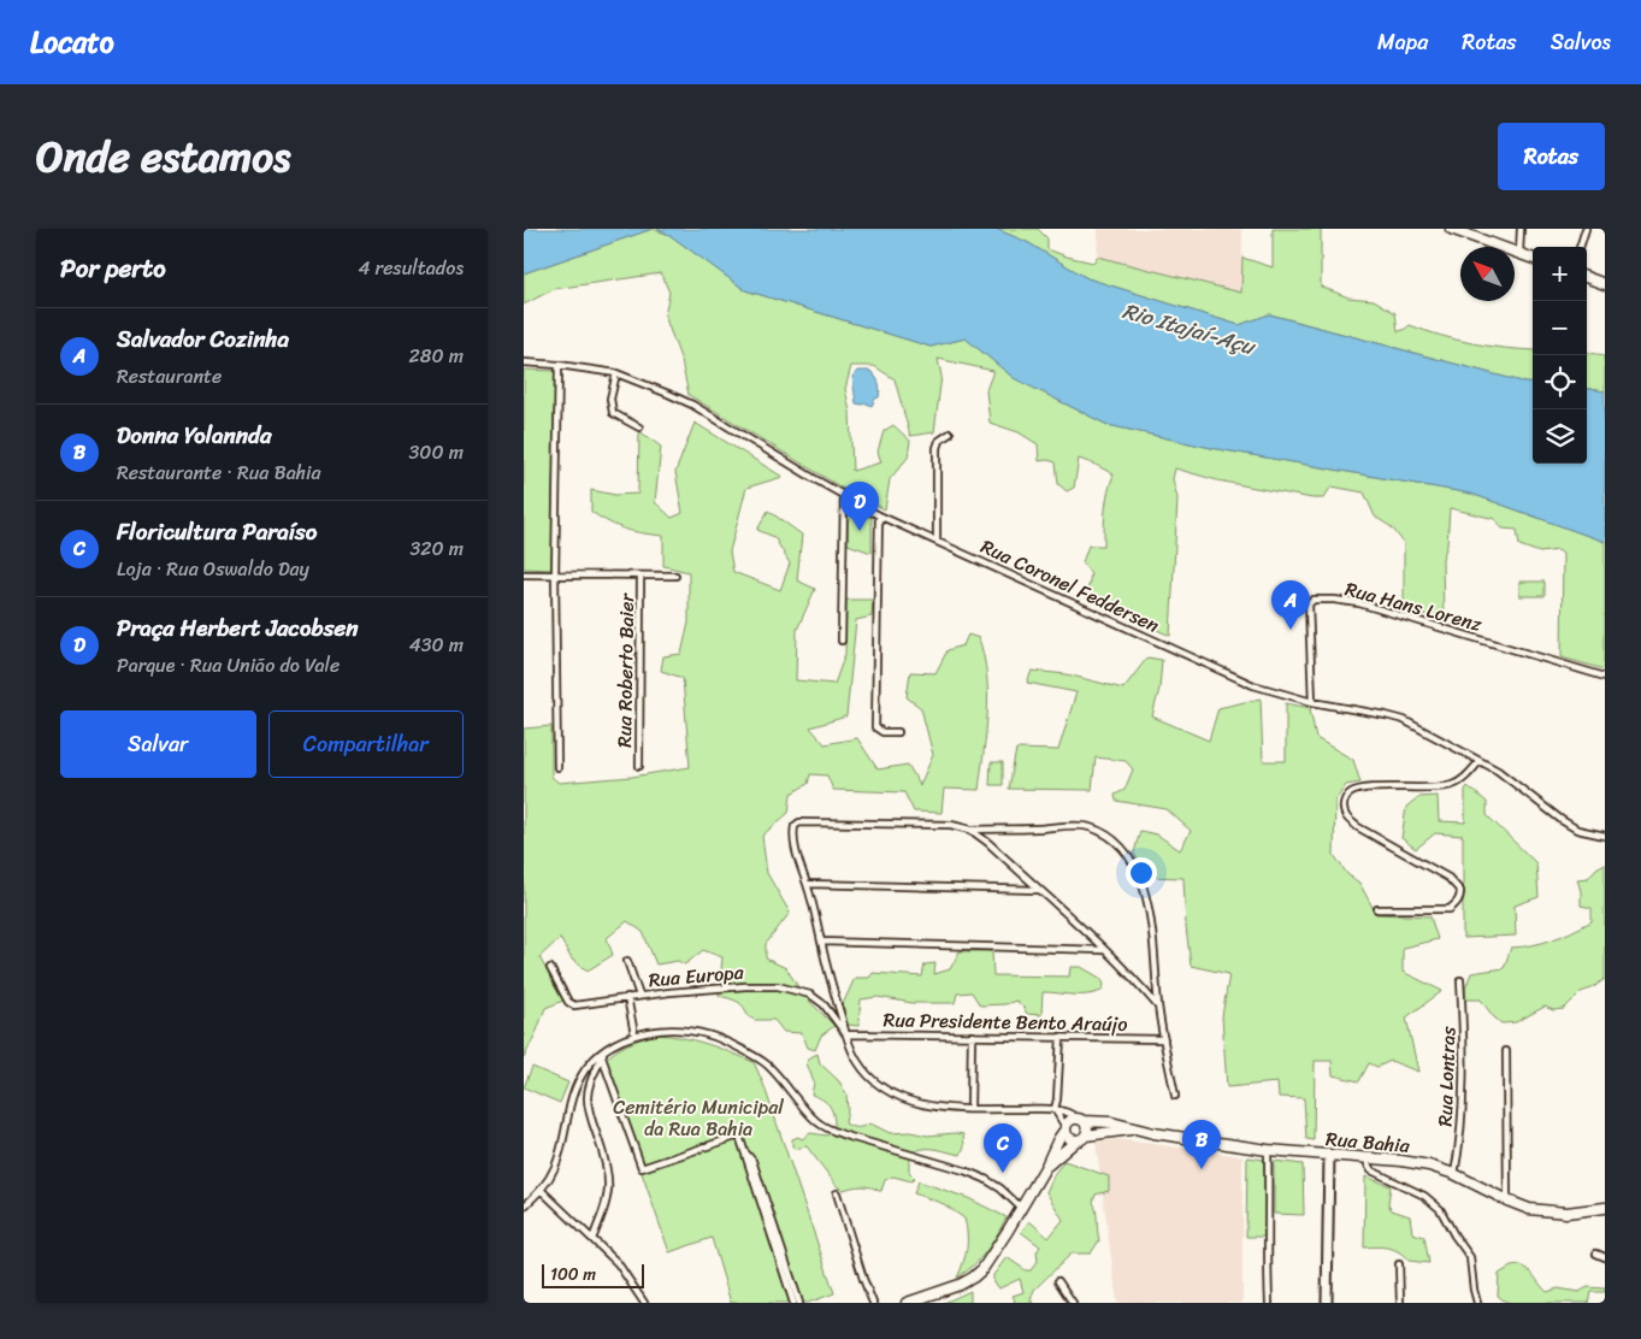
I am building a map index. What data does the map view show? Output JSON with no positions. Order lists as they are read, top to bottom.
{
  "streets": {
    "main road": ["Rua Bahia"],
    "street": [
      "Rua Coronel Feddersen",
      "Rua Hans Lorenz",
      "Rua Roberto Baier",
      "Rua Europa",
      "Rua Presidente Bento Araújo",
      "Rua Lontras"
    ]
  },
  "crossings": [
    ["Rua Coronel Feddersen", "Rua Hans Lorenz"],
    ["Rua Europa", "Rua Presidente Bento Araújo"],
    ["Rua Lontras", "Rua Bahia"]
  ],
  "water": ["Rio Itajaí-Açu"],
  "parks": ["Cemitério Municipal da Rua Bahia"],
  "scale_bar": "100 m",
  "north": "top left",
  "page": {
    "header": "Locato",
    "nav": ["Mapa", "Rotas", "Salvos"],
    "title": "Onde estamos",
    "buttons": [
      "Rotas",
      ["Salvar", "Compartilhar"]
    ],
    "heading": ["Por perto", "4 resultados"],
    "map_buttons": ["+", "−"],
    "list": [
      {
        "mark": "A",
        "name": "Salvador Cozinha",
        "note": "Restaurante",
        "value": "280 m"
      },
      {
        "mark": "B",
        "name": "Donna Yolannda",
        "note": "Restaurante · Rua Bahia",
        "value": "300 m"
      },
      {
        "mark": "C",
        "name": "Floricultura Paraíso",
        "note": "Loja · Rua Oswaldo Day",
        "value": "320 m"
      },
      {
        "mark": "D",
        "name": "Praça Herbert Jacobsen",
        "note": "Parque · Rua União do Vale",
        "value": "430 m"
      }
    ],
    "pins": [
      "D",
      "A",
      "B",
      "C"
    ],
    "scale": "100 m"
  }
}
